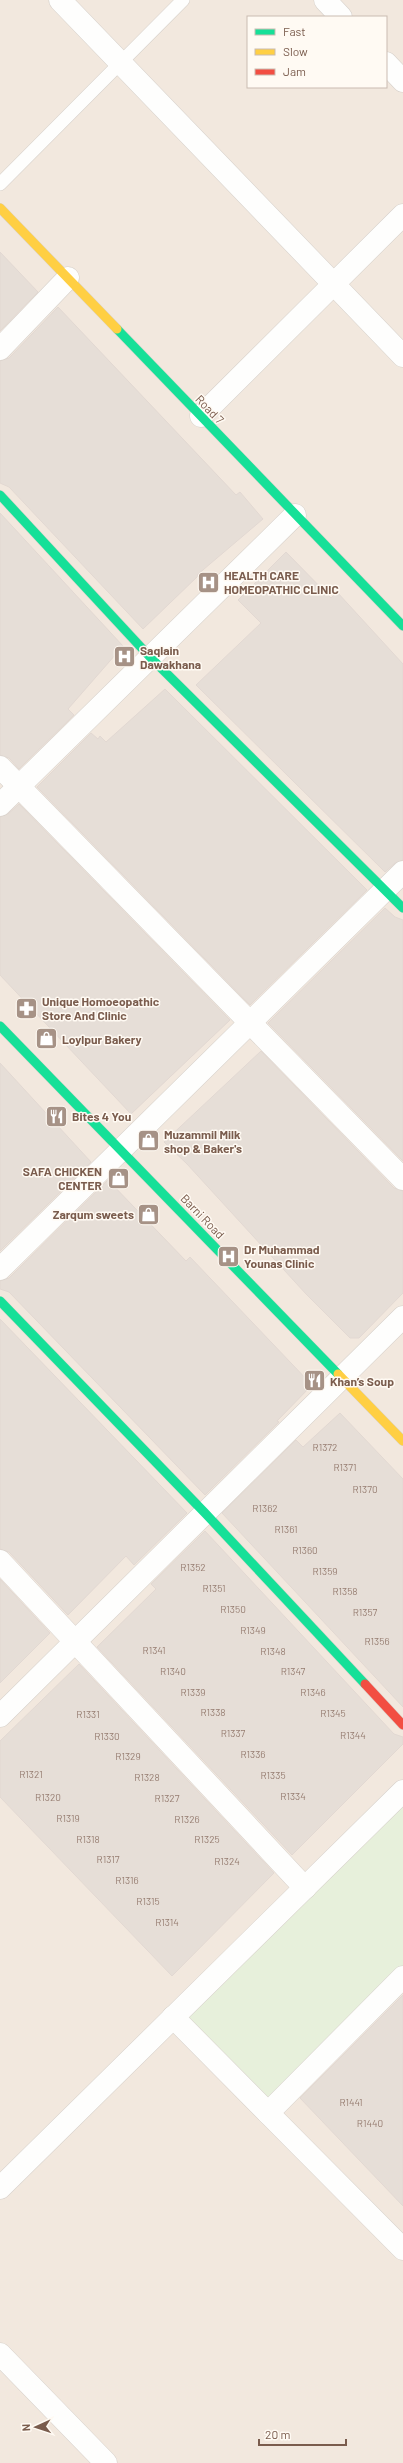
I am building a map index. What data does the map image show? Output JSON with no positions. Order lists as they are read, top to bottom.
{
  "streets": {
    "street": ["Road 7", "Barni Road"]
  },
  "places": {
    "hospital": ["HEALTH CARE HOMEOPATHIC CLINIC", "Saqlain Dawakhana", "Dr Muhammad Younas Clinic"],
    "pharmacy": ["Unique Homoeopathic Store And Clinic"],
    "shop": [
      "Loylpur Bakery",
      "Muzammil Milk shop & Baker's",
      "SAFA CHICKEN CENTER",
      "Zarqum sweets"
    ],
    "restaurant": ["Bites 4 You", "Khan’s Soup"]
  },
  "house_numbers": [
    "R1372",
    "R1371",
    "R1370",
    "R1362",
    "R1361",
    "R1360",
    "R1352",
    "R1359",
    "R1351",
    "R1358",
    "R1350",
    "R1357",
    "R1349",
    "R1356",
    "R1341",
    "R1348",
    "R1340",
    "R1347",
    "R1339",
    "R1346",
    "R1338",
    "R1345",
    "R1331",
    "R1337",
    "R1344",
    "R1330",
    "R1336",
    "R1329",
    "R1321",
    "R1335",
    "R1328",
    "R1334",
    "R1320",
    "R1327",
    "R1319",
    "R1326",
    "R1318",
    "R1325",
    "R1317",
    "R1324",
    "R1316",
    "R1315",
    "R1314",
    "R1441",
    "R1440"
  ],
  "legend": ["Fast", "Slow", "Jam"],
  "scale_bar": "20 m",
  "north": "left"
}
